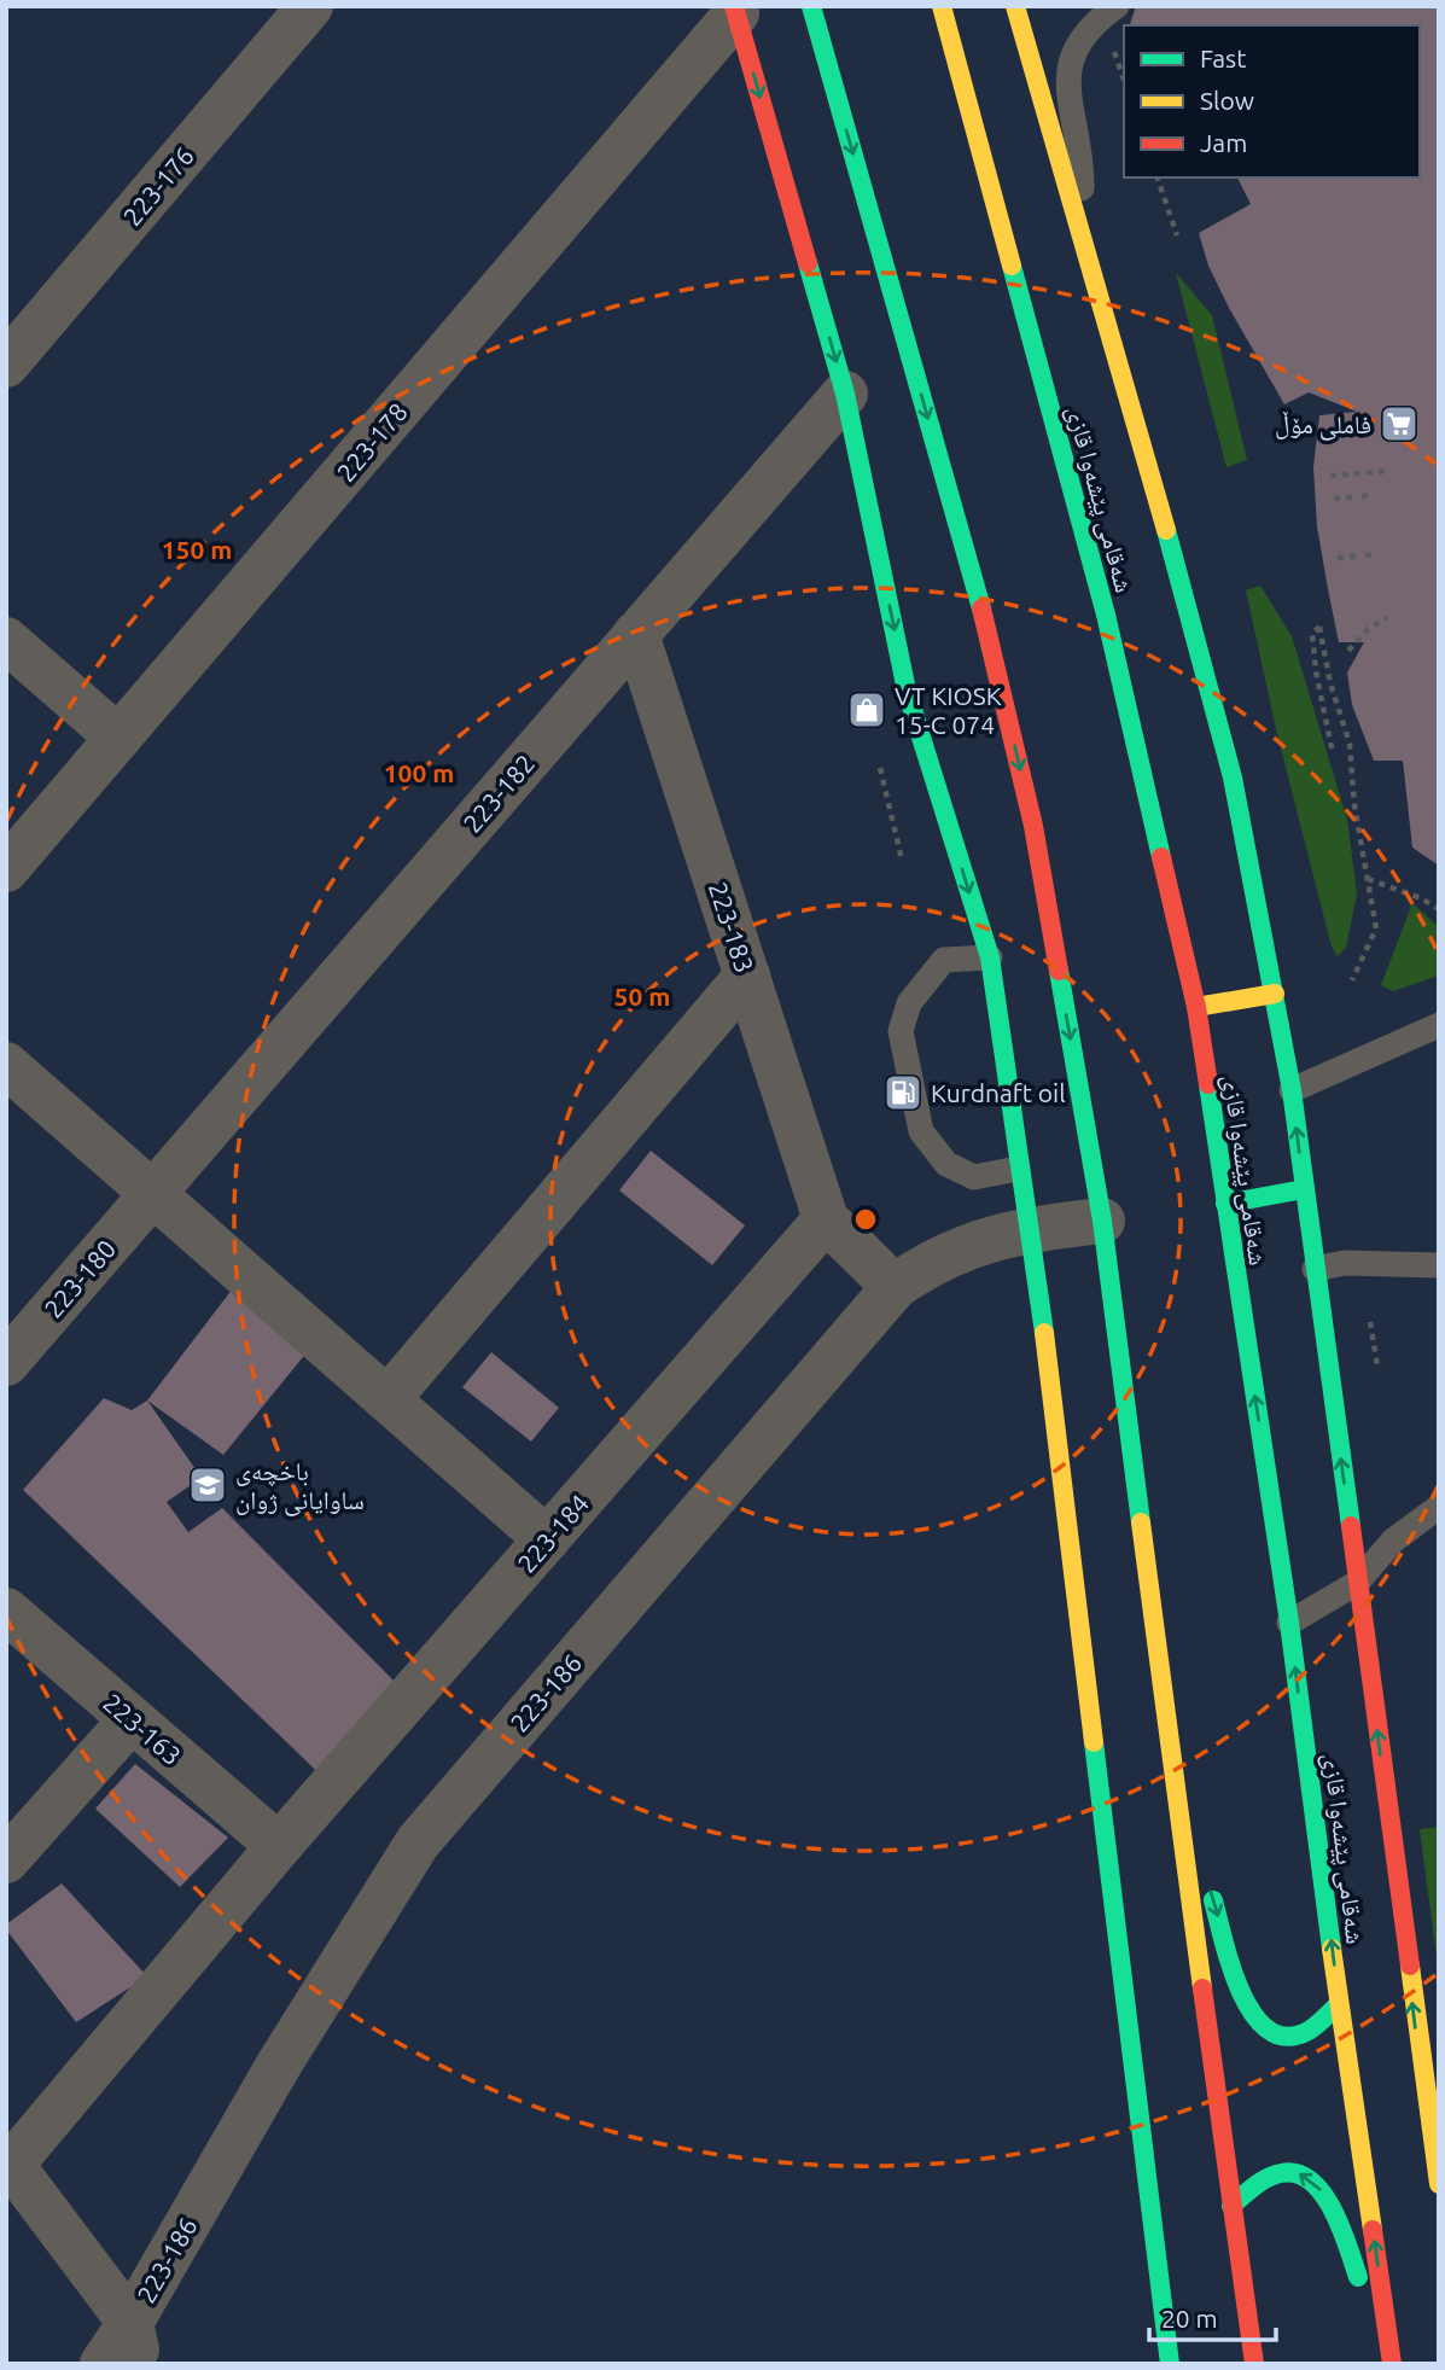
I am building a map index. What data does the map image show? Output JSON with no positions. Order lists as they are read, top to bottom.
{
  "streets": {
    "main road": ["شەقامی پێشەوا قازی"],
    "street": [
      "223-176",
      "223-178",
      "223-182",
      "223-183",
      "223-180",
      "223-184",
      "223-186",
      "223-163"
    ]
  },
  "crossings": [
    ["223-182", "223-183"],
    ["223-182", "223-180"],
    ["223-183", "223-184"],
    ["223-184", "223-163"]
  ],
  "places": {
    "supermarket": ["فاملی مۆڵ"],
    "shop": ["VT KIOSK 15-C 074"],
    "fuel station": ["Kurdnaft oil"],
    "school or university": ["باخچەی ساوایانی ژوان"]
  },
  "legend": ["Fast", "Slow", "Jam"],
  "scale_bar": "20 m",
  "rings": ["150 m", "100 m", "50 m"]
}
